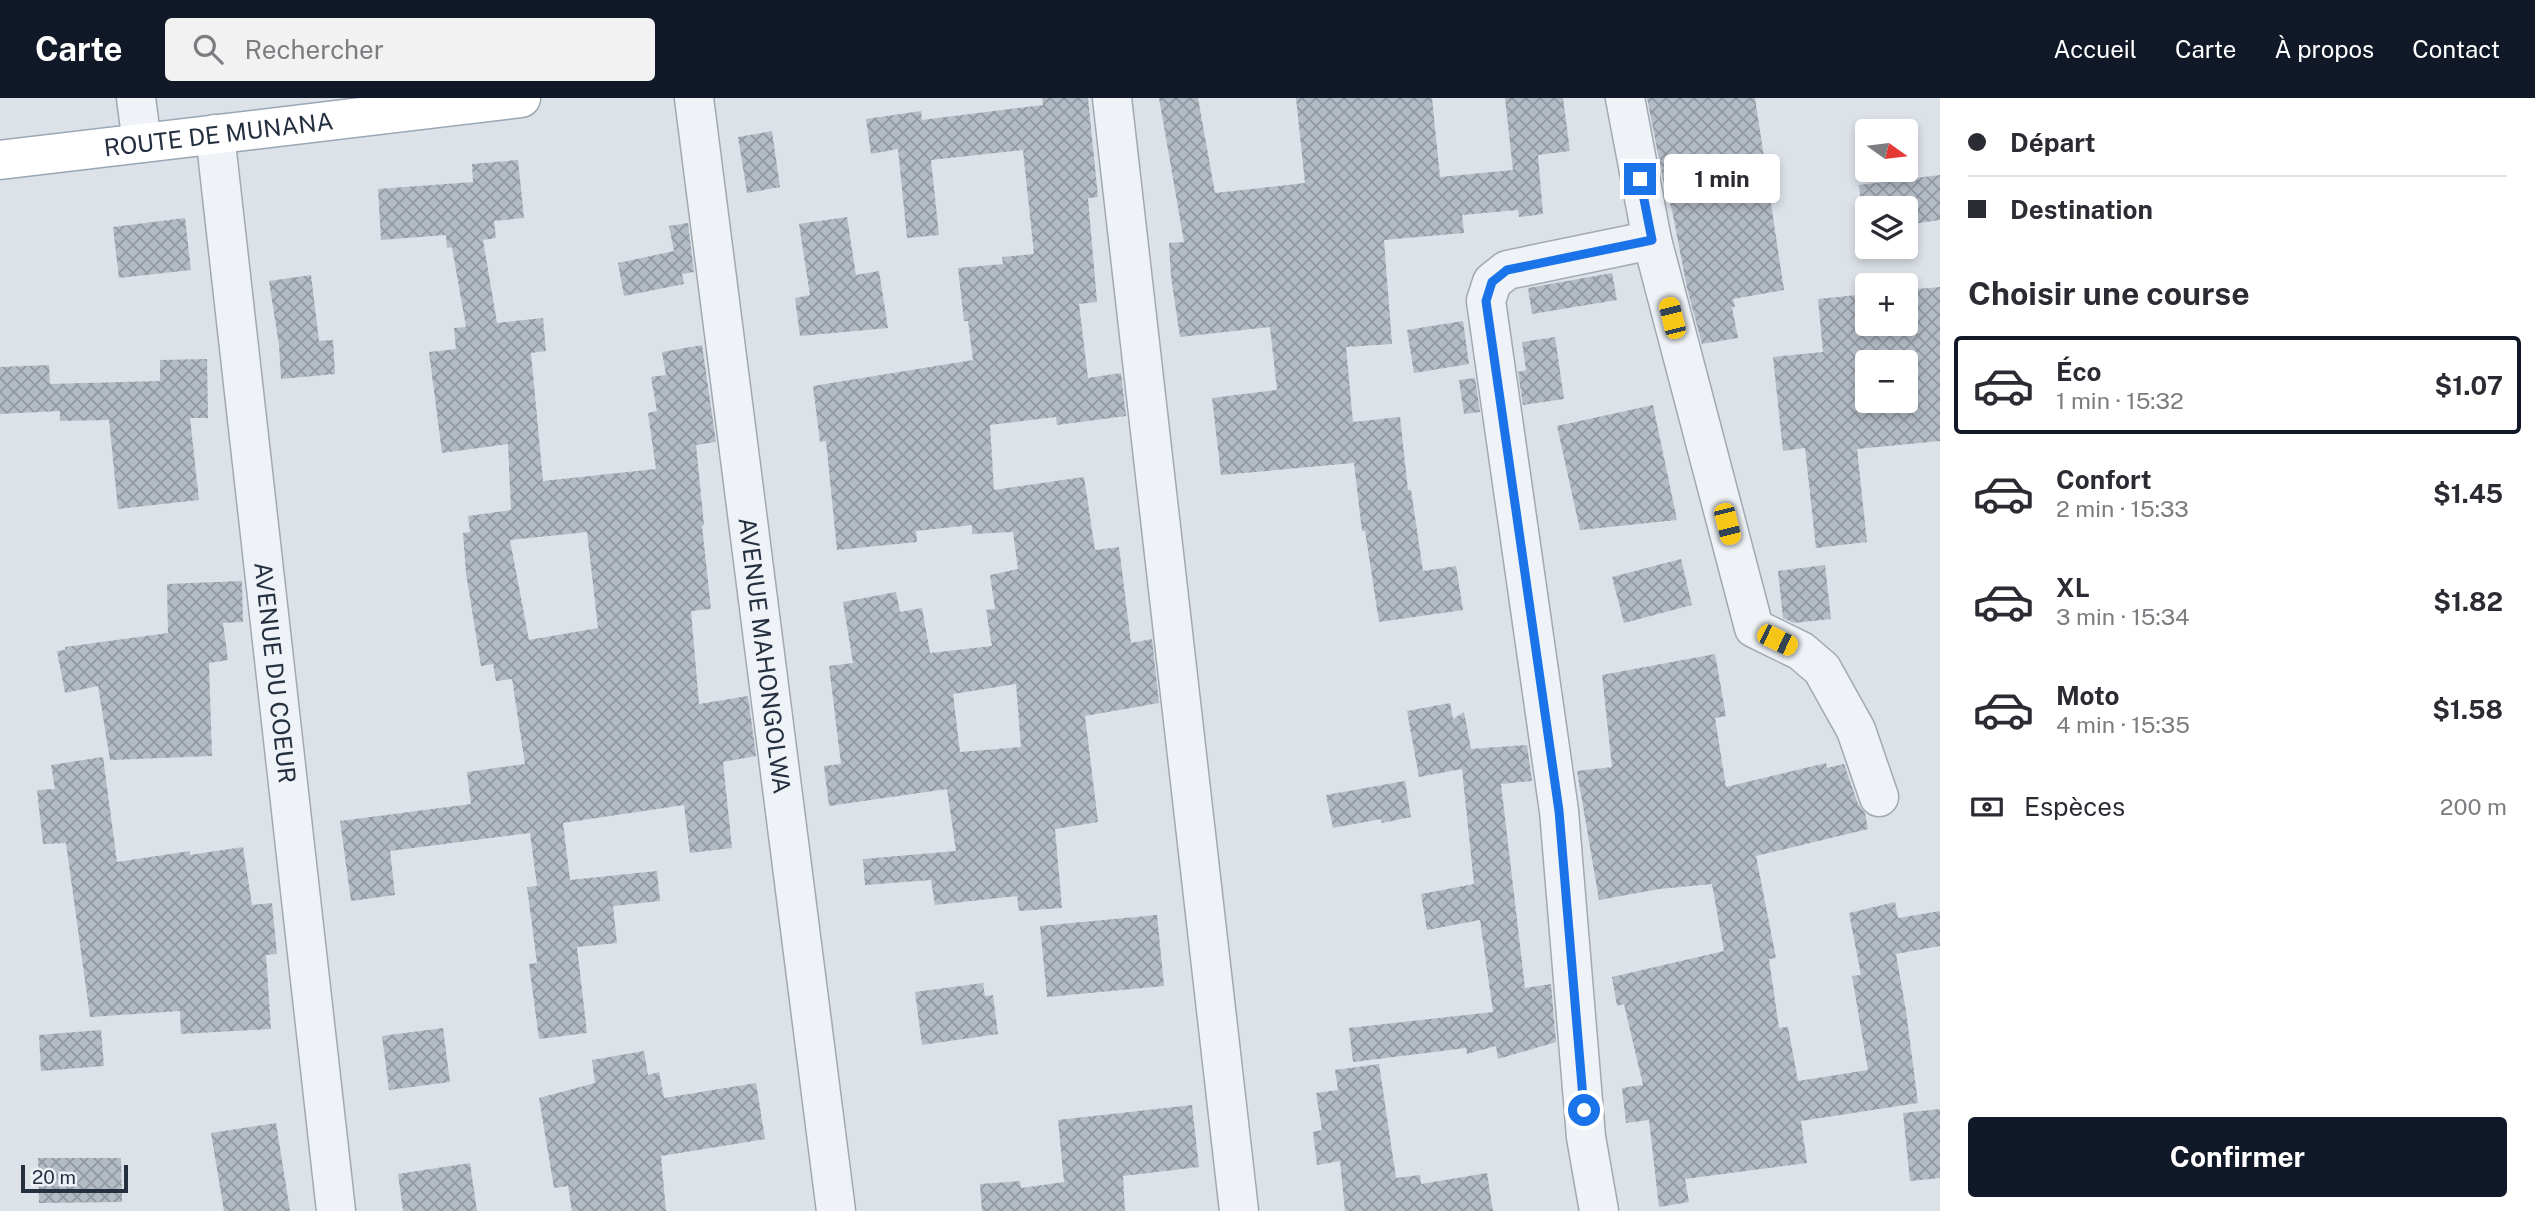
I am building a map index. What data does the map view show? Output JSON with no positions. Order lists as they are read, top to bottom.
{
  "streets": {
    "main road": ["ROUTE DE MUNANA"],
    "street": ["AVENUE MAHONGOLWA", "AVENUE DU COEUR"]
  },
  "crossings": [
    ["ROUTE DE MUNANA", "AVENUE DU COEUR"]
  ],
  "scale_bar": "20 m",
  "north": "right",
  "page": {
    "header": "Carte",
    "search": "Rechercher",
    "nav": [
      "Accueil",
      "Carte",
      "À propos",
      "Contact"
    ],
    "banner": ["Départ", "Destination"],
    "map_buttons": ["+", "−"],
    "bubble": "1 min",
    "heading": "Choisir une course",
    "list": [
      {
        "name": "Éco",
        "note": "1 min · 15:32",
        "value": "$1.07"
      },
      {
        "name": "Confort",
        "note": "2 min · 15:33",
        "value": "$1.45"
      },
      {
        "name": "XL",
        "note": "3 min · 15:34",
        "value": "$1.82"
      },
      {
        "name": "Moto",
        "note": "4 min · 15:35",
        "value": "$1.58"
      }
    ],
    "pay": ["Espèces", "200 m"],
    "buttons": "Confirmer",
    "scale": "20 m"
  }
}
